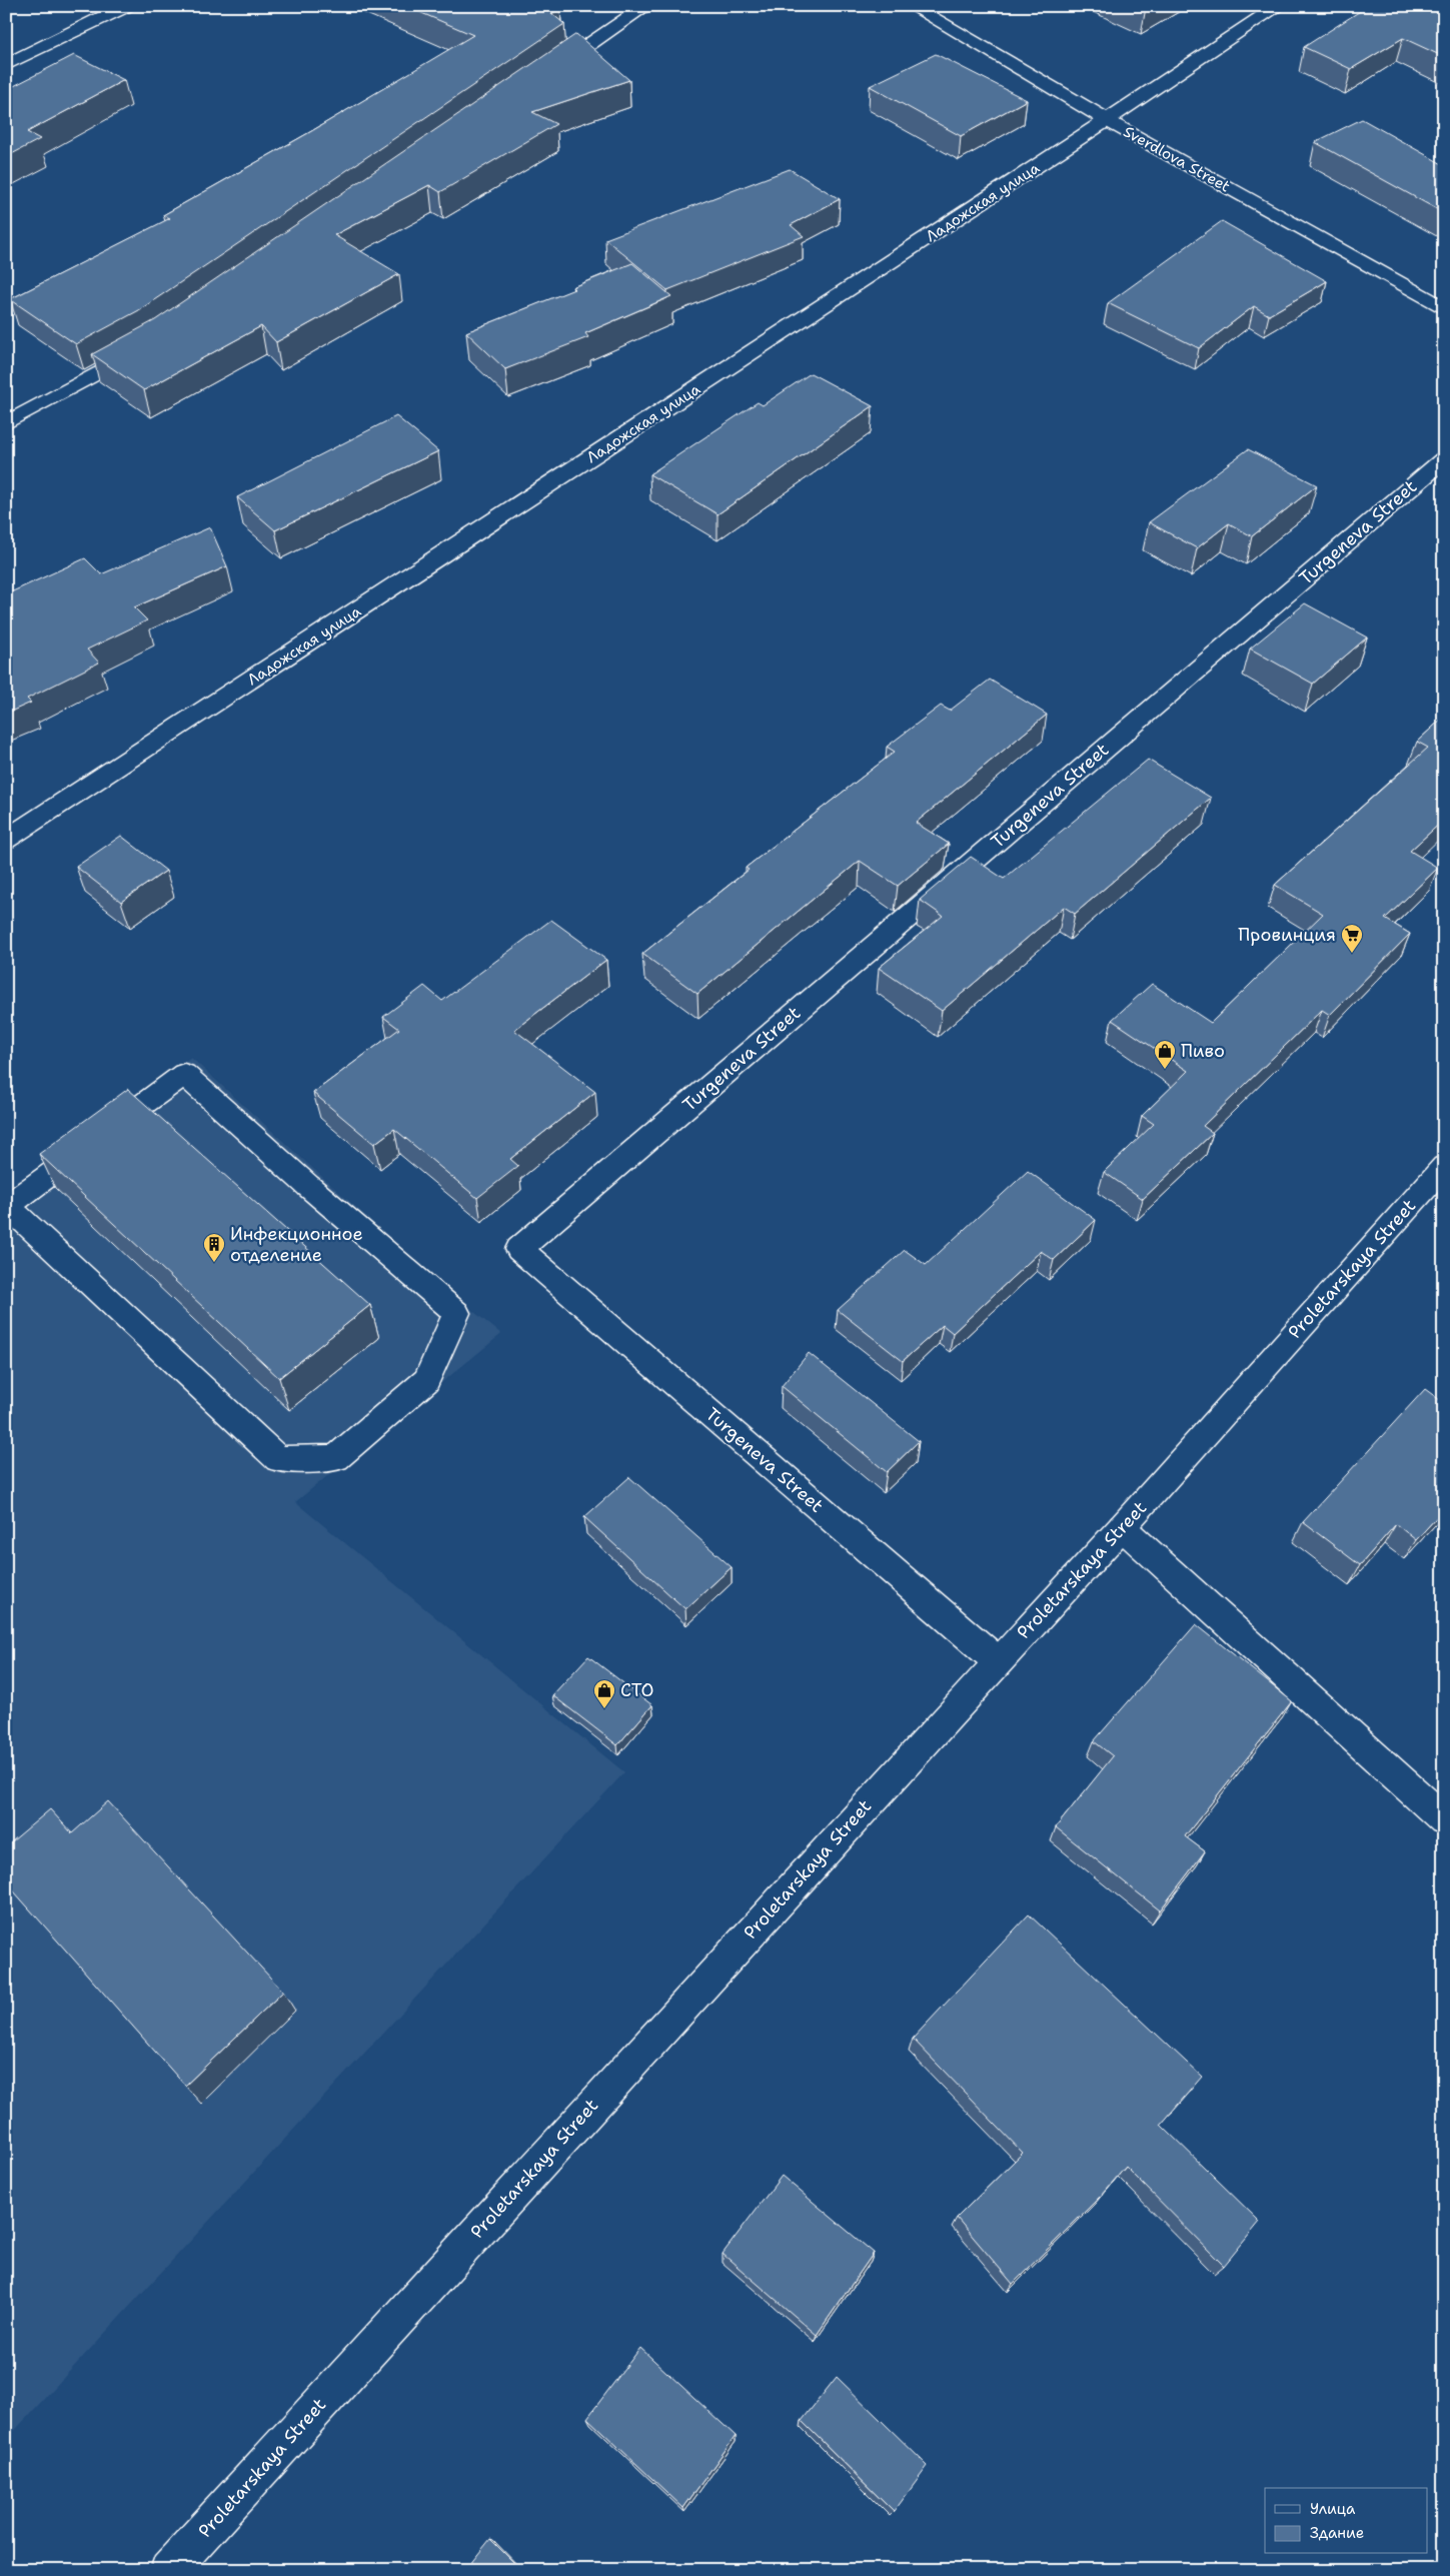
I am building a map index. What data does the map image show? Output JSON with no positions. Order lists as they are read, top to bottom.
{
  "streets": {
    "street": [
      "Sverdlova Street",
      "Ладожская улица",
      "Turgeneva Street",
      "Proletarskaya Street"
    ]
  },
  "crossings": [
    ["Sverdlova Street", "Ладожская улица"],
    ["Turgeneva Street", "Proletarskaya Street"]
  ],
  "places": {
    "supermarket": ["Провинция"],
    "shop": ["Пиво", "СТО"],
    "building": ["Инфекционное отделение"]
  },
  "legend": ["Улица", "Здание"]
}
